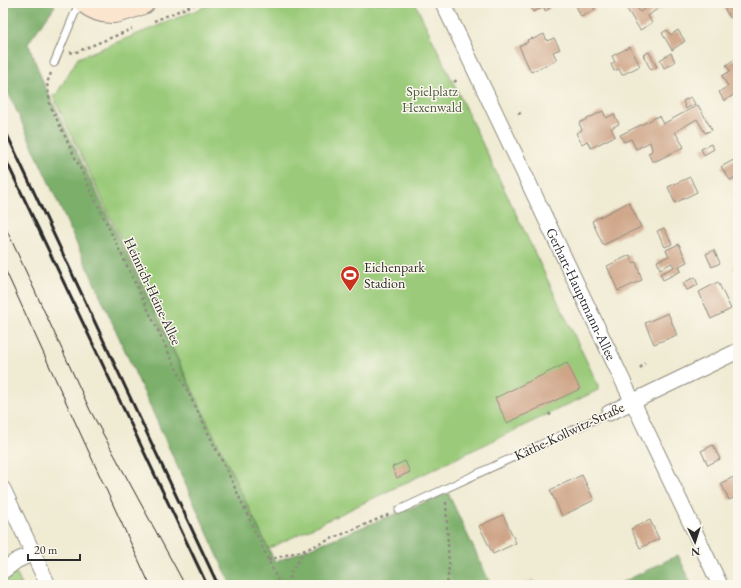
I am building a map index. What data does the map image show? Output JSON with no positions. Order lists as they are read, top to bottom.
{
  "streets": {
    "street": ["Gerhart-Hauptmann-Allee", "Käthe-Kollwitz-Straße"],
    "path": ["Heinrich-Heine-Allee"]
  },
  "crossings": [
    ["Gerhart-Hauptmann-Allee", "Käthe-Kollwitz-Straße"]
  ],
  "parks": ["Spielplatz Hexenwald"],
  "places": {
    "sports": ["Eichenpark Stadion"]
  },
  "scale_bar": "20 m",
  "north": "bottom"
}
